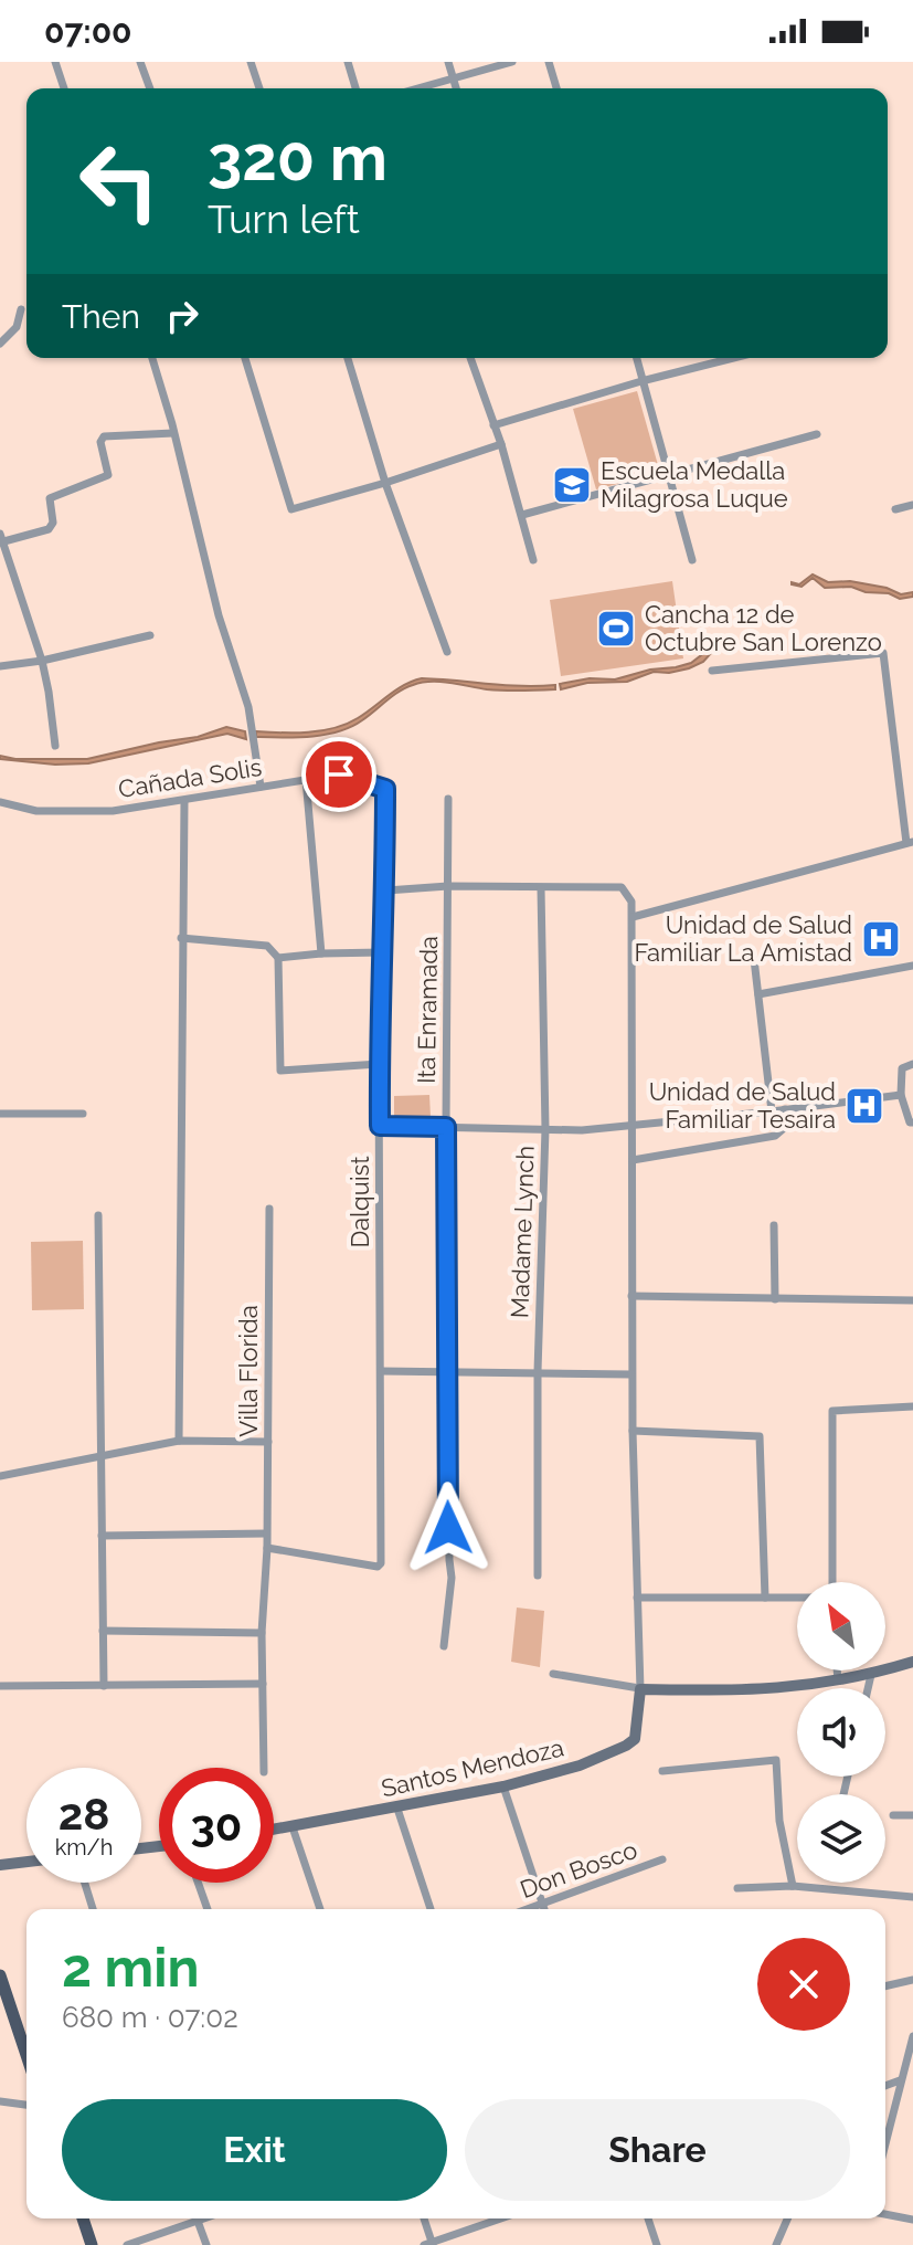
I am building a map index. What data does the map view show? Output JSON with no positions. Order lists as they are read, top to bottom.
{
  "streets": {
    "street": [
      "Cañada Solis",
      "Ita Enramada",
      "Dalquist",
      "Madame Lynch",
      "Villa Florida",
      "Santos Mendoza",
      "Don Bosco"
    ]
  },
  "crossings": [
    ["Cañada Solis", "Dalquist"],
    ["Dalquist", "Villa Florida"]
  ],
  "places": {
    "school or university": ["Escuela Medalla Milagrosa Luque"],
    "sports": ["Cancha 12 de Octubre San Lorenzo"],
    "hospital": ["Unidad de Salud Familiar La Amistad", "Unidad de Salud Familiar Tesaira"]
  },
  "north": "top left",
  "page": {
    "status": "07:00",
    "turn": ["320 m", "Turn left"],
    "then": "Then",
    "speed": "28 km/h",
    "limit": "30",
    "heading": ["2 min", "680 m · 07:02"],
    "buttons": ["Exit", "Share"]
  }
}
